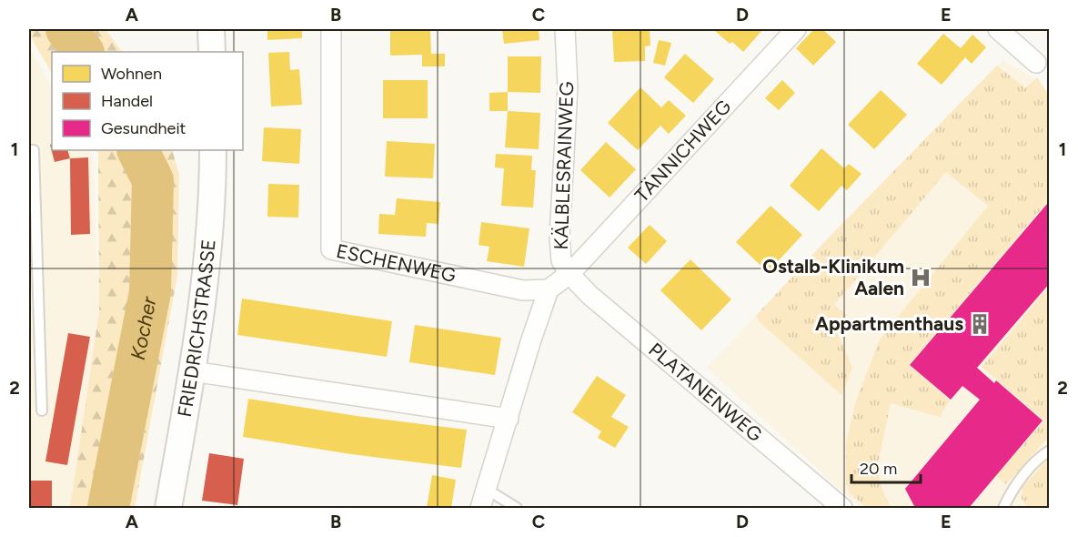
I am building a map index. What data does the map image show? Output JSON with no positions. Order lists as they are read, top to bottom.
{
  "streets": {
    "main road": ["FRIEDRICHSTRASSE"],
    "street": [
      "TÄNNICHWEG",
      "KÄLBLESRAINWEG",
      "ESCHENWEG",
      "PLATANENWEG"
    ]
  },
  "crossings": [
    ["TÄNNICHWEG", "KÄLBLESRAINWEG"],
    ["TÄNNICHWEG", "PLATANENWEG"],
    ["KÄLBLESRAINWEG", "ESCHENWEG"],
    ["KÄLBLESRAINWEG", "PLATANENWEG"]
  ],
  "water": ["Kocher"],
  "places": {
    "hospital": ["Ostalb-Klinikum Aalen"],
    "building": ["Appartmenthaus"]
  },
  "legend": ["Wohnen", "Handel", "Gesundheit"],
  "scale_bar": "20 m",
  "grid": {
    "columns": [
      "A",
      "B",
      "C",
      "D",
      "E"
    ],
    "rows": ["1", "2"]
  }
}
